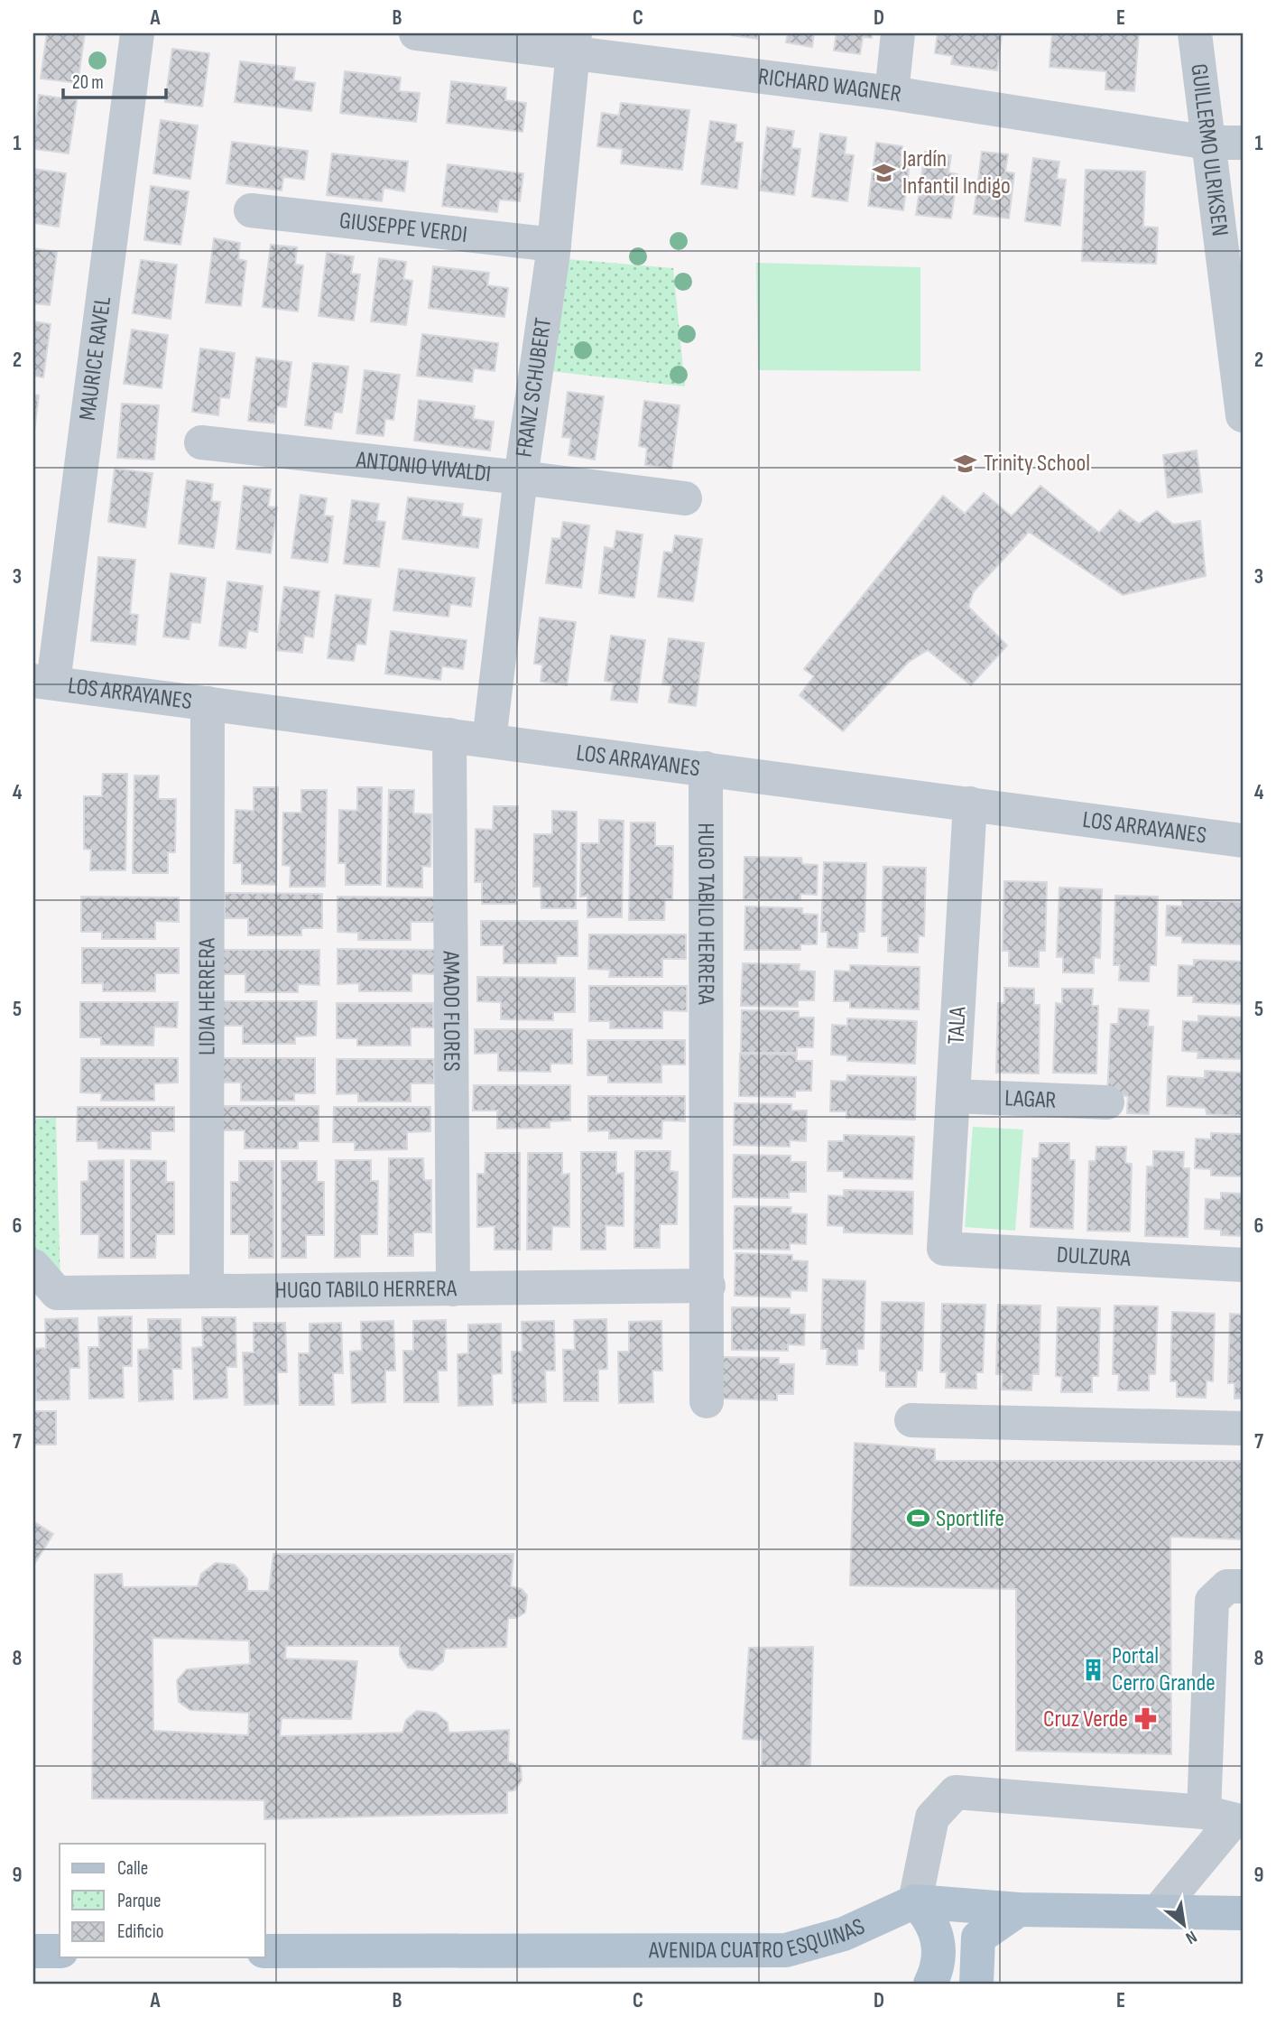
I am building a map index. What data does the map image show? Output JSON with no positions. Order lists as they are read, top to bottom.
{
  "streets": {
    "main road": ["AVENIDA CUATRO ESQUINAS"],
    "street": [
      "RICHARD WAGNER",
      "GUILLERMO ULRIKSEN",
      "GIUSEPPE VERDI",
      "MAURICE RAVEL",
      "FRANZ SCHUBERT",
      "ANTONIO VIVALDI",
      "LOS ARRAYANES",
      "HUGO TABILO HERRERA",
      "LIDIA HERRERA",
      "AMADO FLORES",
      "TALA",
      "LAGAR",
      "DULZURA"
    ]
  },
  "crossings": [
    ["RICHARD WAGNER", "GUILLERMO ULRIKSEN"],
    ["RICHARD WAGNER", "FRANZ SCHUBERT"],
    ["GIUSEPPE VERDI", "FRANZ SCHUBERT"],
    ["MAURICE RAVEL", "LOS ARRAYANES"],
    ["FRANZ SCHUBERT", "ANTONIO VIVALDI"],
    ["FRANZ SCHUBERT", "LOS ARRAYANES"],
    ["LOS ARRAYANES", "HUGO TABILO HERRERA"],
    ["LOS ARRAYANES", "LIDIA HERRERA"],
    ["LOS ARRAYANES", "AMADO FLORES"],
    ["LOS ARRAYANES", "TALA"],
    ["HUGO TABILO HERRERA", "LIDIA HERRERA"],
    ["HUGO TABILO HERRERA", "AMADO FLORES"],
    ["TALA", "LAGAR"],
    ["TALA", "DULZURA"]
  ],
  "places": {
    "school or university": ["Jardín Infantil Indigo", "Trinity School"],
    "sports": ["Sportlife"],
    "building": ["Portal Cerro Grande"],
    "pharmacy": ["Cruz Verde"]
  },
  "legend": ["Calle", "Parque", "Edificio"],
  "scale_bar": "20 m",
  "north": "bottom right",
  "grid": {
    "columns": [
      "A",
      "B",
      "C",
      "D",
      "E"
    ],
    "rows": [
      "1",
      "2",
      "3",
      "4",
      "5",
      "6",
      "7",
      "8",
      "9"
    ]
  }
}
